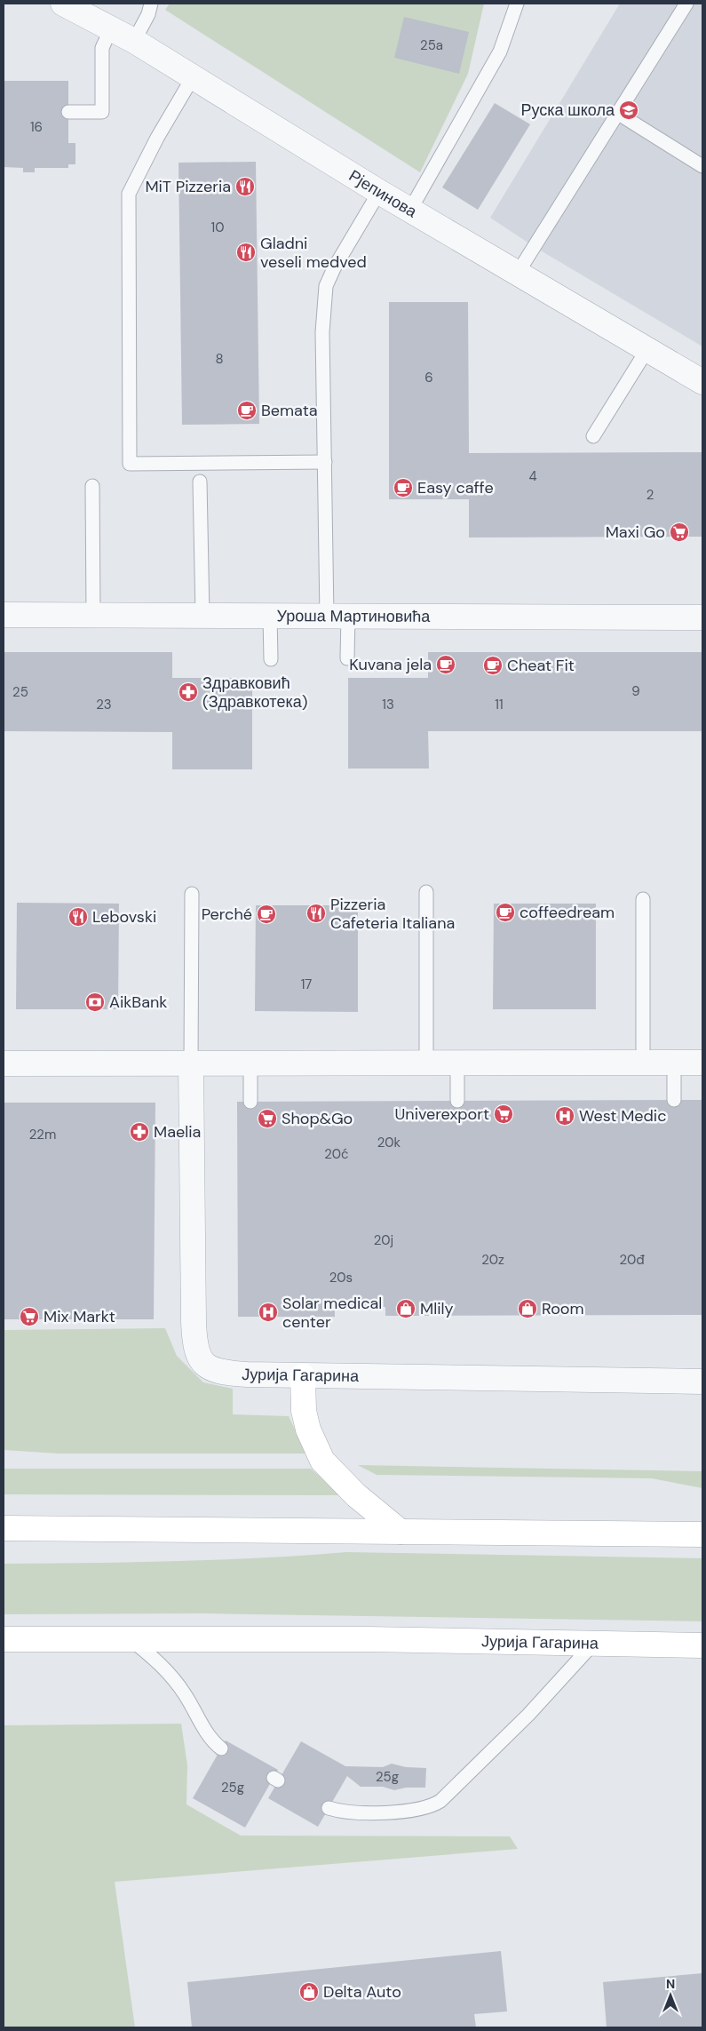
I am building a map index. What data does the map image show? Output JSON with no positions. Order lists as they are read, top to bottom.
{
  "streets": {
    "main road": ["Јурија Гагарина"],
    "street": ["Рјепинова", "Уроша Мартиновића"]
  },
  "places": {
    "school or university": ["Руска школа"],
    "restaurant": [
      "MiT Pizzeria",
      "Gladni veseli medved",
      "Pizzeria Cafeteria Italiana",
      "Lebovski"
    ],
    "cafe": [
      "Bemata",
      "Easy caffe",
      "Kuvana jela",
      "Cheat Fit",
      "coffeedream",
      "Perché"
    ],
    "supermarket": [
      "Maxi Go",
      "Univerexport",
      "Shop&Go",
      "Mix Markt"
    ],
    "pharmacy": ["Здравковић (Здравкотека)", "Maelia"],
    "bank": ["AikBank"],
    "hospital": ["West Medic", "Solar medical center"],
    "shop": ["Mlily", "Room", "Delta Auto"]
  },
  "house_numbers": [
    "25a",
    "16",
    "10",
    "8",
    "6",
    "4",
    "2",
    "9",
    "25",
    "23",
    "13",
    "11",
    "17",
    "22m",
    "20k",
    "20ć",
    "20j",
    "20z",
    "20đ",
    "20s",
    "25g",
    "25g"
  ],
  "north": "top"
}
